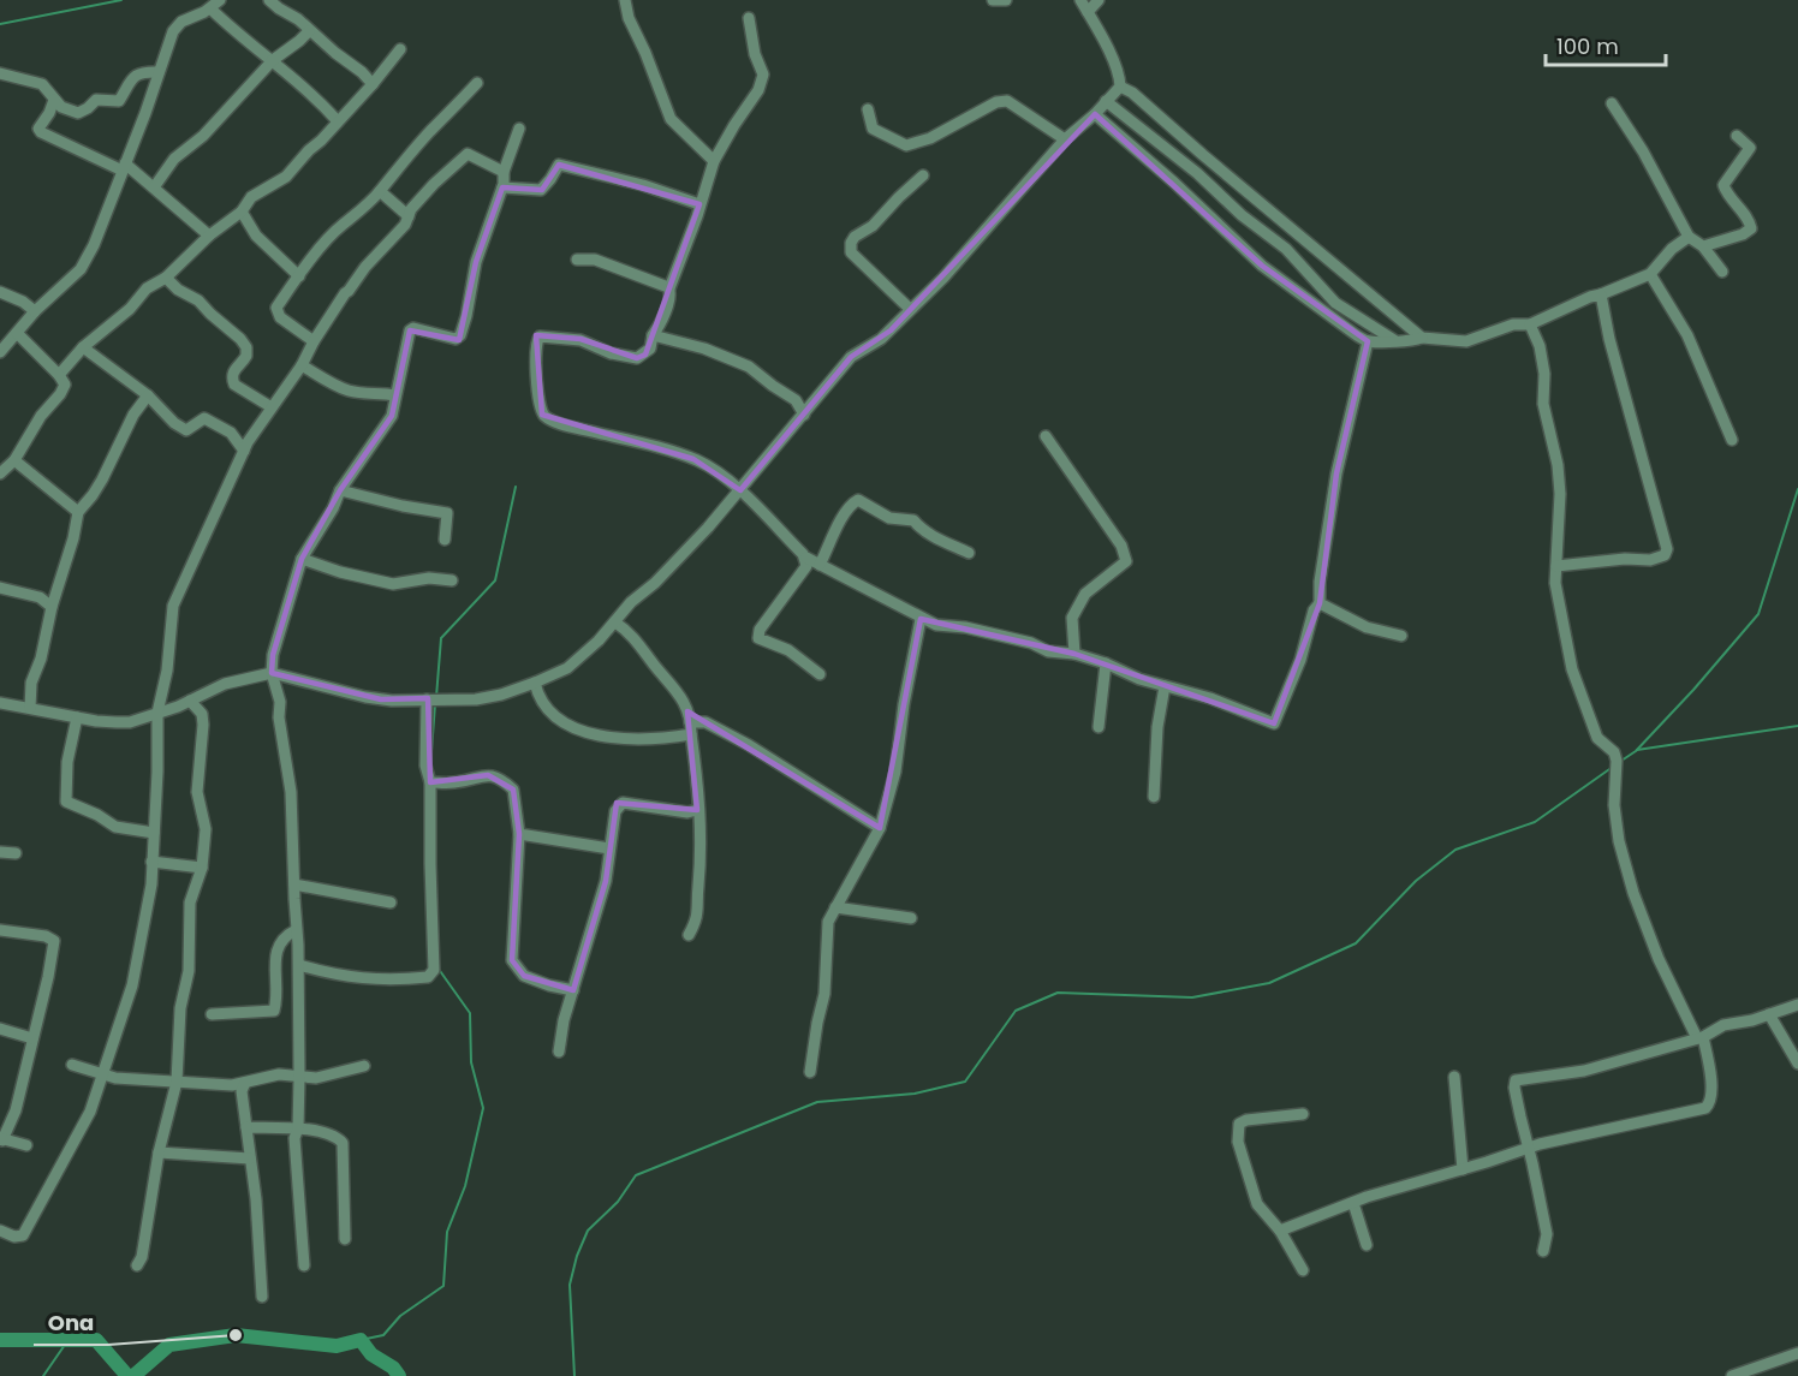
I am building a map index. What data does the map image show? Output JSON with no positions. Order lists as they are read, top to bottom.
{
  "places": ["Ona"],
  "scale_bar": "100 m"
}
